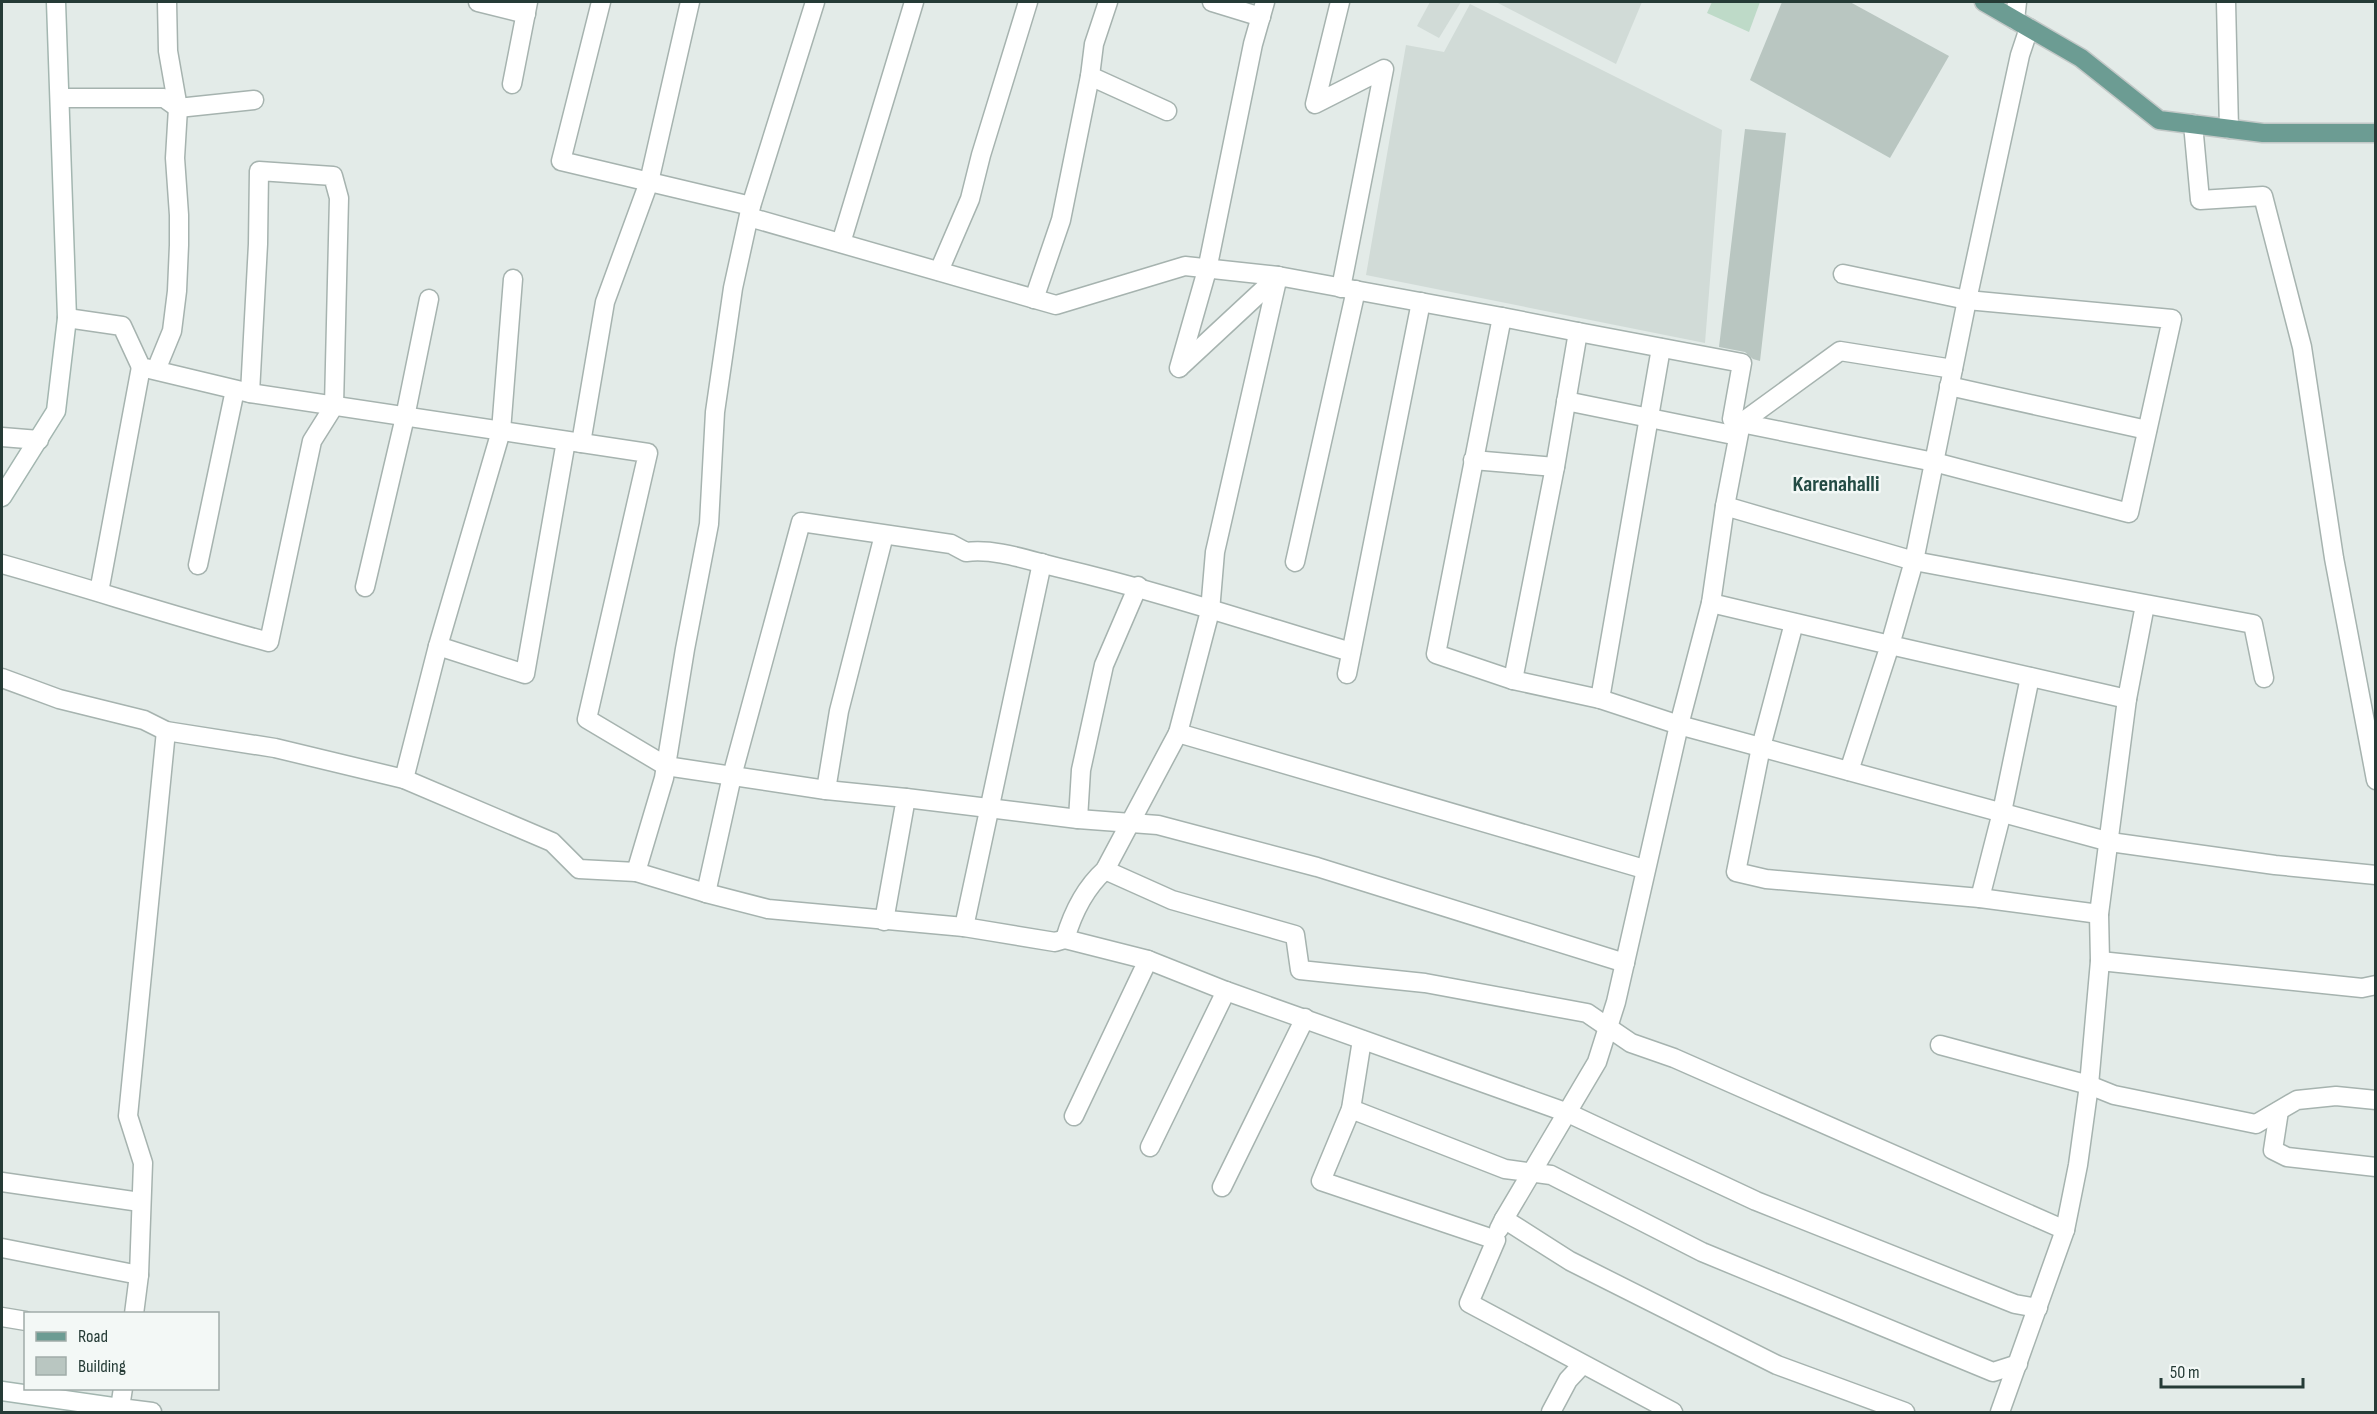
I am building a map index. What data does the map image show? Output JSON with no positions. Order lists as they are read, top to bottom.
{
  "districts": ["Karenahalli"],
  "legend": ["Road", "Building"],
  "scale_bar": "50 m"
}
